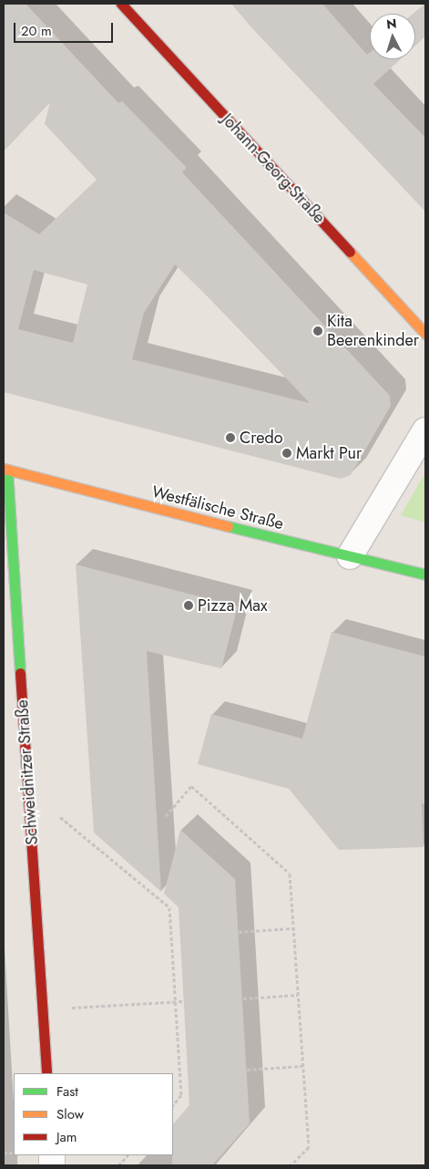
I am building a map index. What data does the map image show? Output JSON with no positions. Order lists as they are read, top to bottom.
{
  "streets": {
    "street": ["Johann-Georg-Straße", "Westfälische Straße", "Schweidnitzer Straße"]
  },
  "crossings": [
    ["Westfälische Straße", "Schweidnitzer Straße"]
  ],
  "places": [
    "Kita Beerenkinder",
    "Credo",
    "Markt Pur",
    "Pizza Max"
  ],
  "legend": ["Fast", "Slow", "Jam"],
  "scale_bar": "20 m",
  "north": "top"
}
